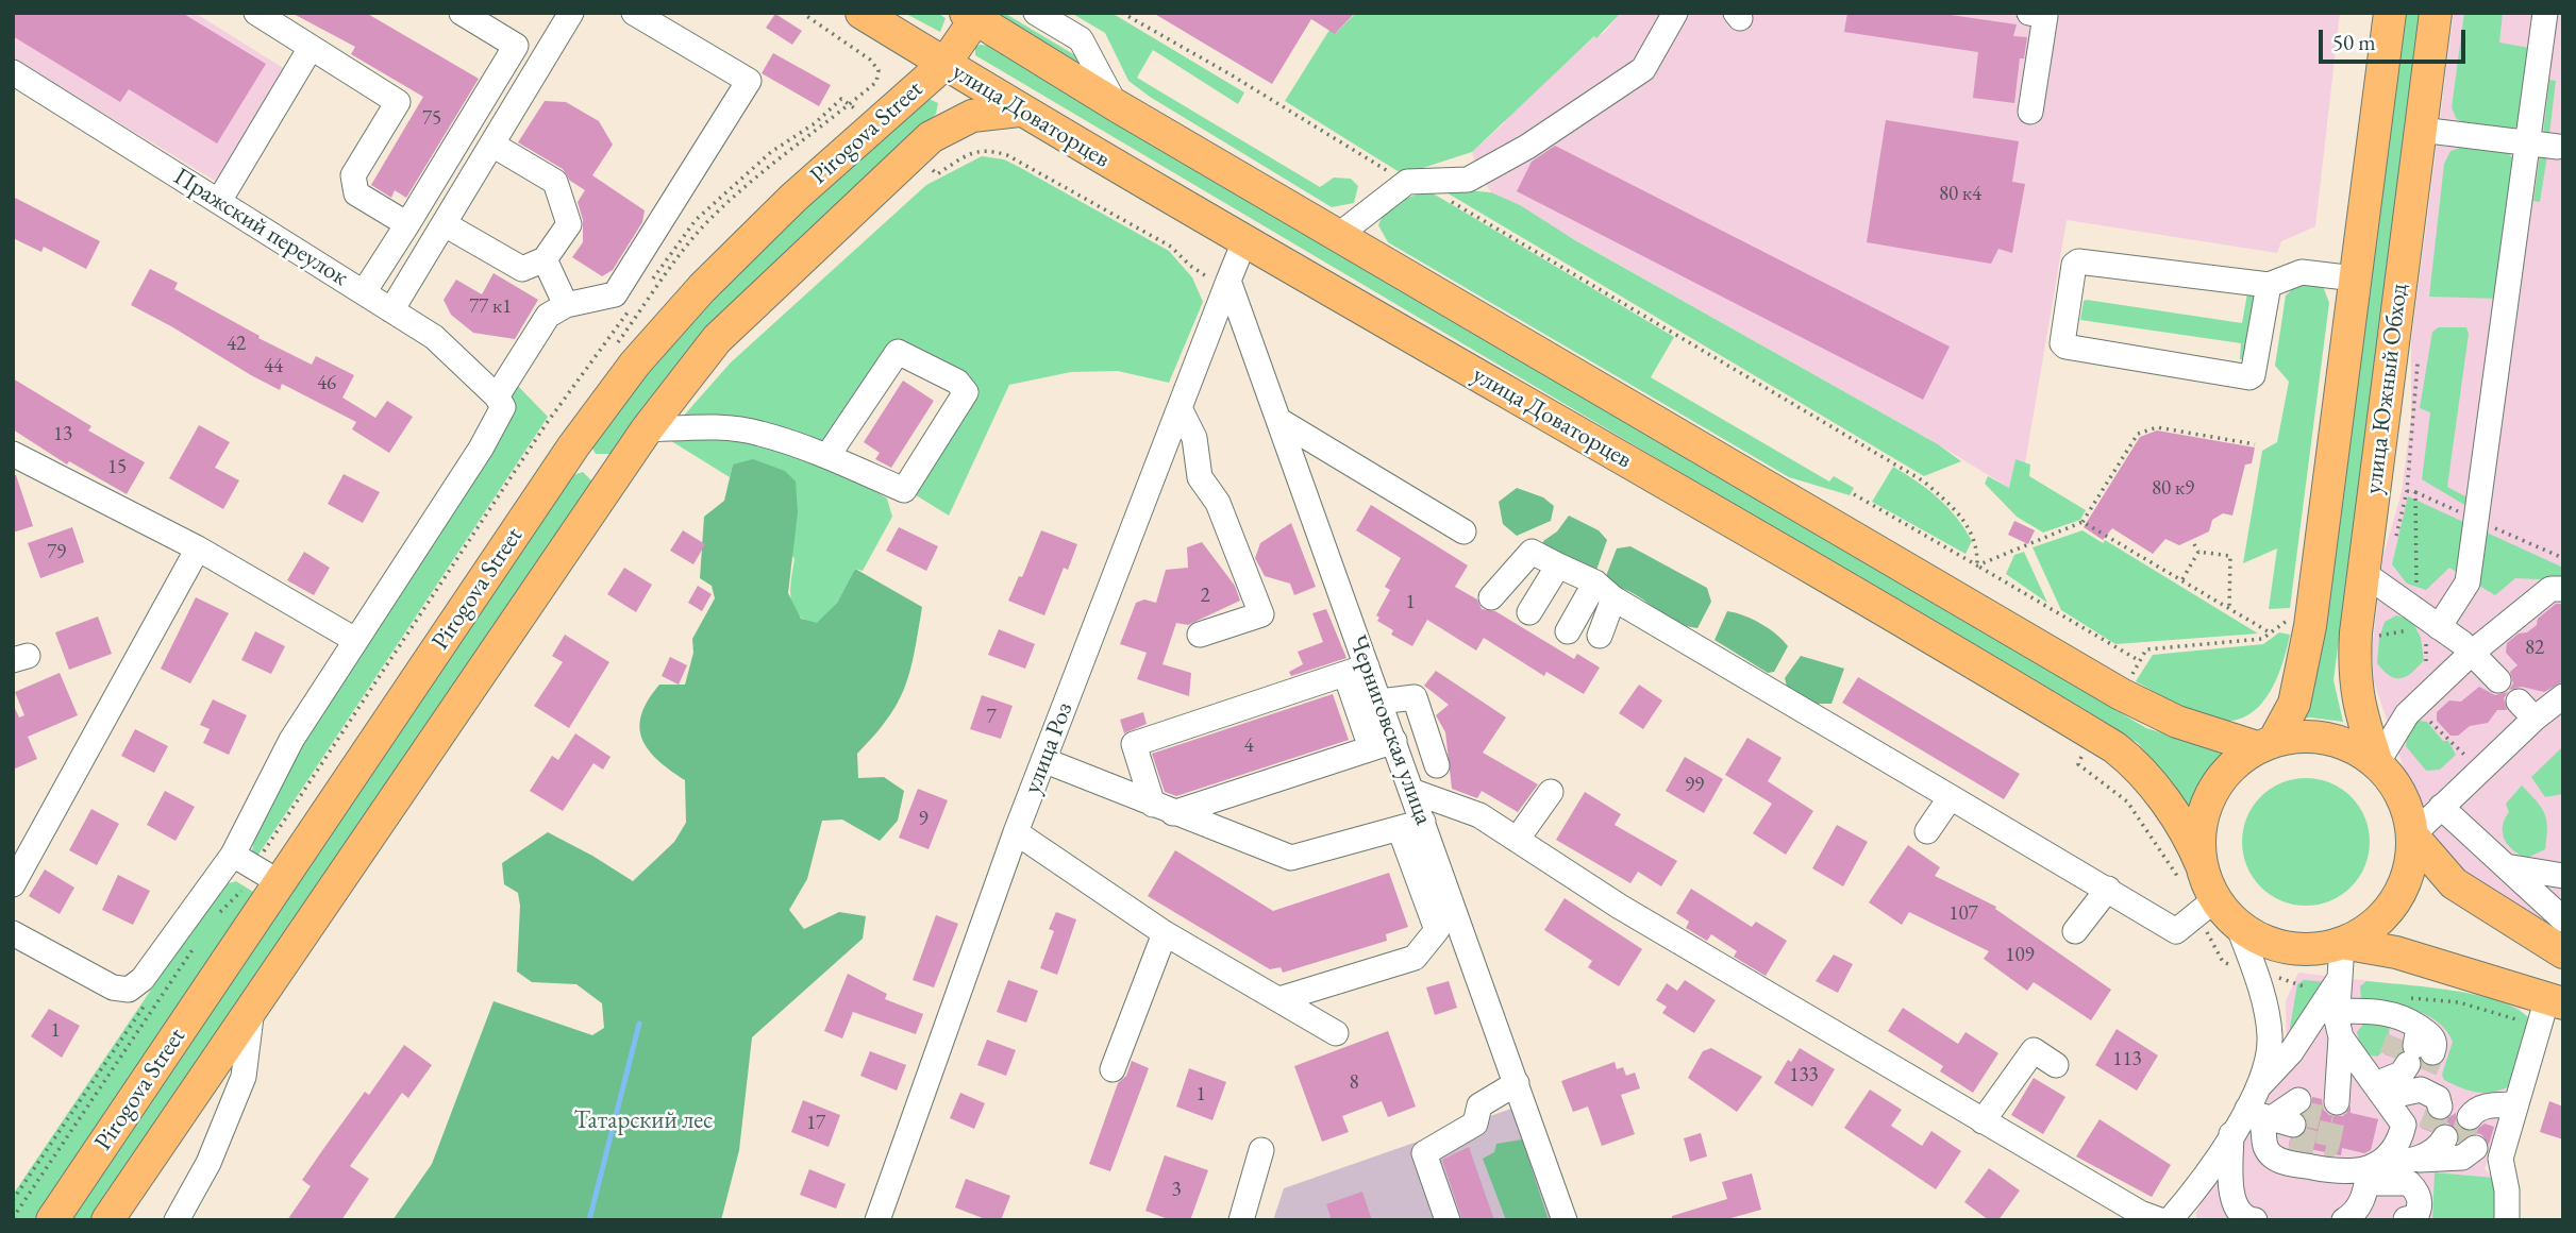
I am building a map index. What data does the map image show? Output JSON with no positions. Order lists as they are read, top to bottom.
{
  "streets": {
    "main road": ["улица Доваторцев", "Pirogova Street", "улица Южный Обход"],
    "street": ["Пражский переулок", "Черниговская улица", "улица Роз"]
  },
  "crossings": [
    ["улица Доваторцев", "Pirogova Street"],
    ["улица Доваторцев", "улица Южный Обход"],
    ["Черниговская улица", "улица Роз"]
  ],
  "parks": ["Татарский лес"],
  "house_numbers": [
    "75",
    "80 к4",
    "77 к1",
    "42",
    "44",
    "46",
    "13",
    "15",
    "80 к9",
    "79",
    "2",
    "1",
    "82",
    "7",
    "4",
    "99",
    "9",
    "107",
    "109",
    "1",
    "113",
    "133",
    "8",
    "1",
    "17",
    "3"
  ],
  "scale_bar": "50 m"
}
